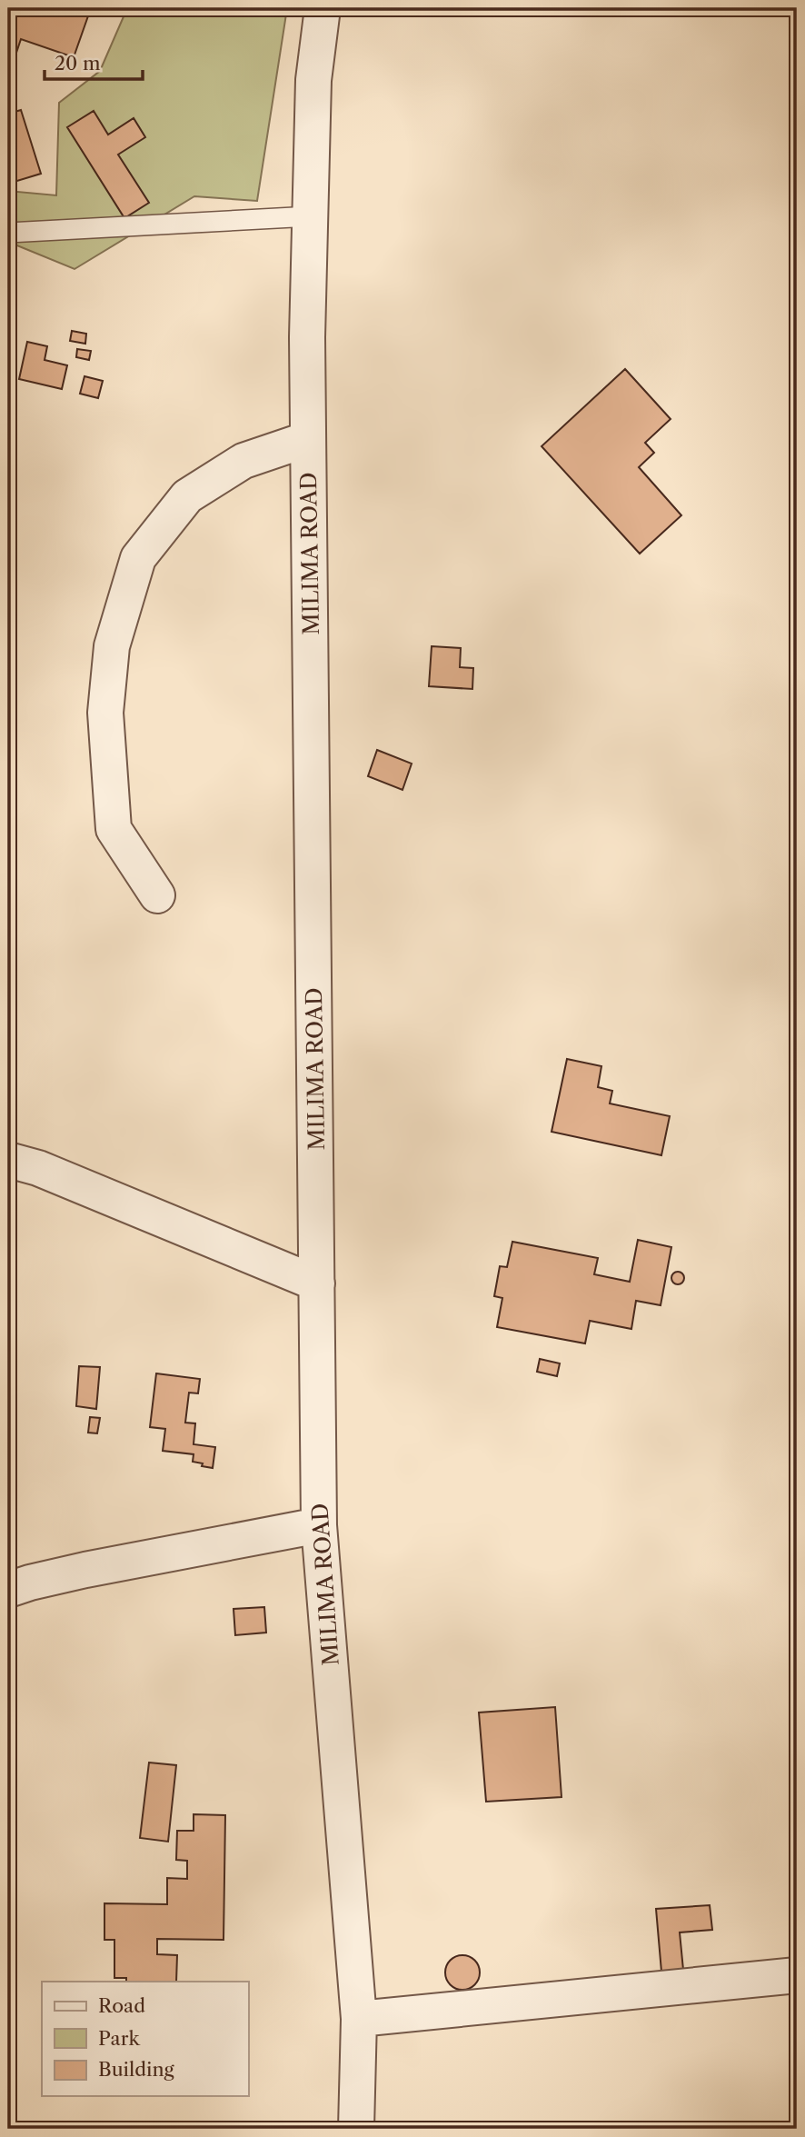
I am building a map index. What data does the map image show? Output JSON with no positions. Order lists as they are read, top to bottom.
{
  "streets": {
    "street": ["MILIMA ROAD"]
  },
  "legend": ["Road", "Park", "Building"],
  "scale_bar": "20 m"
}
